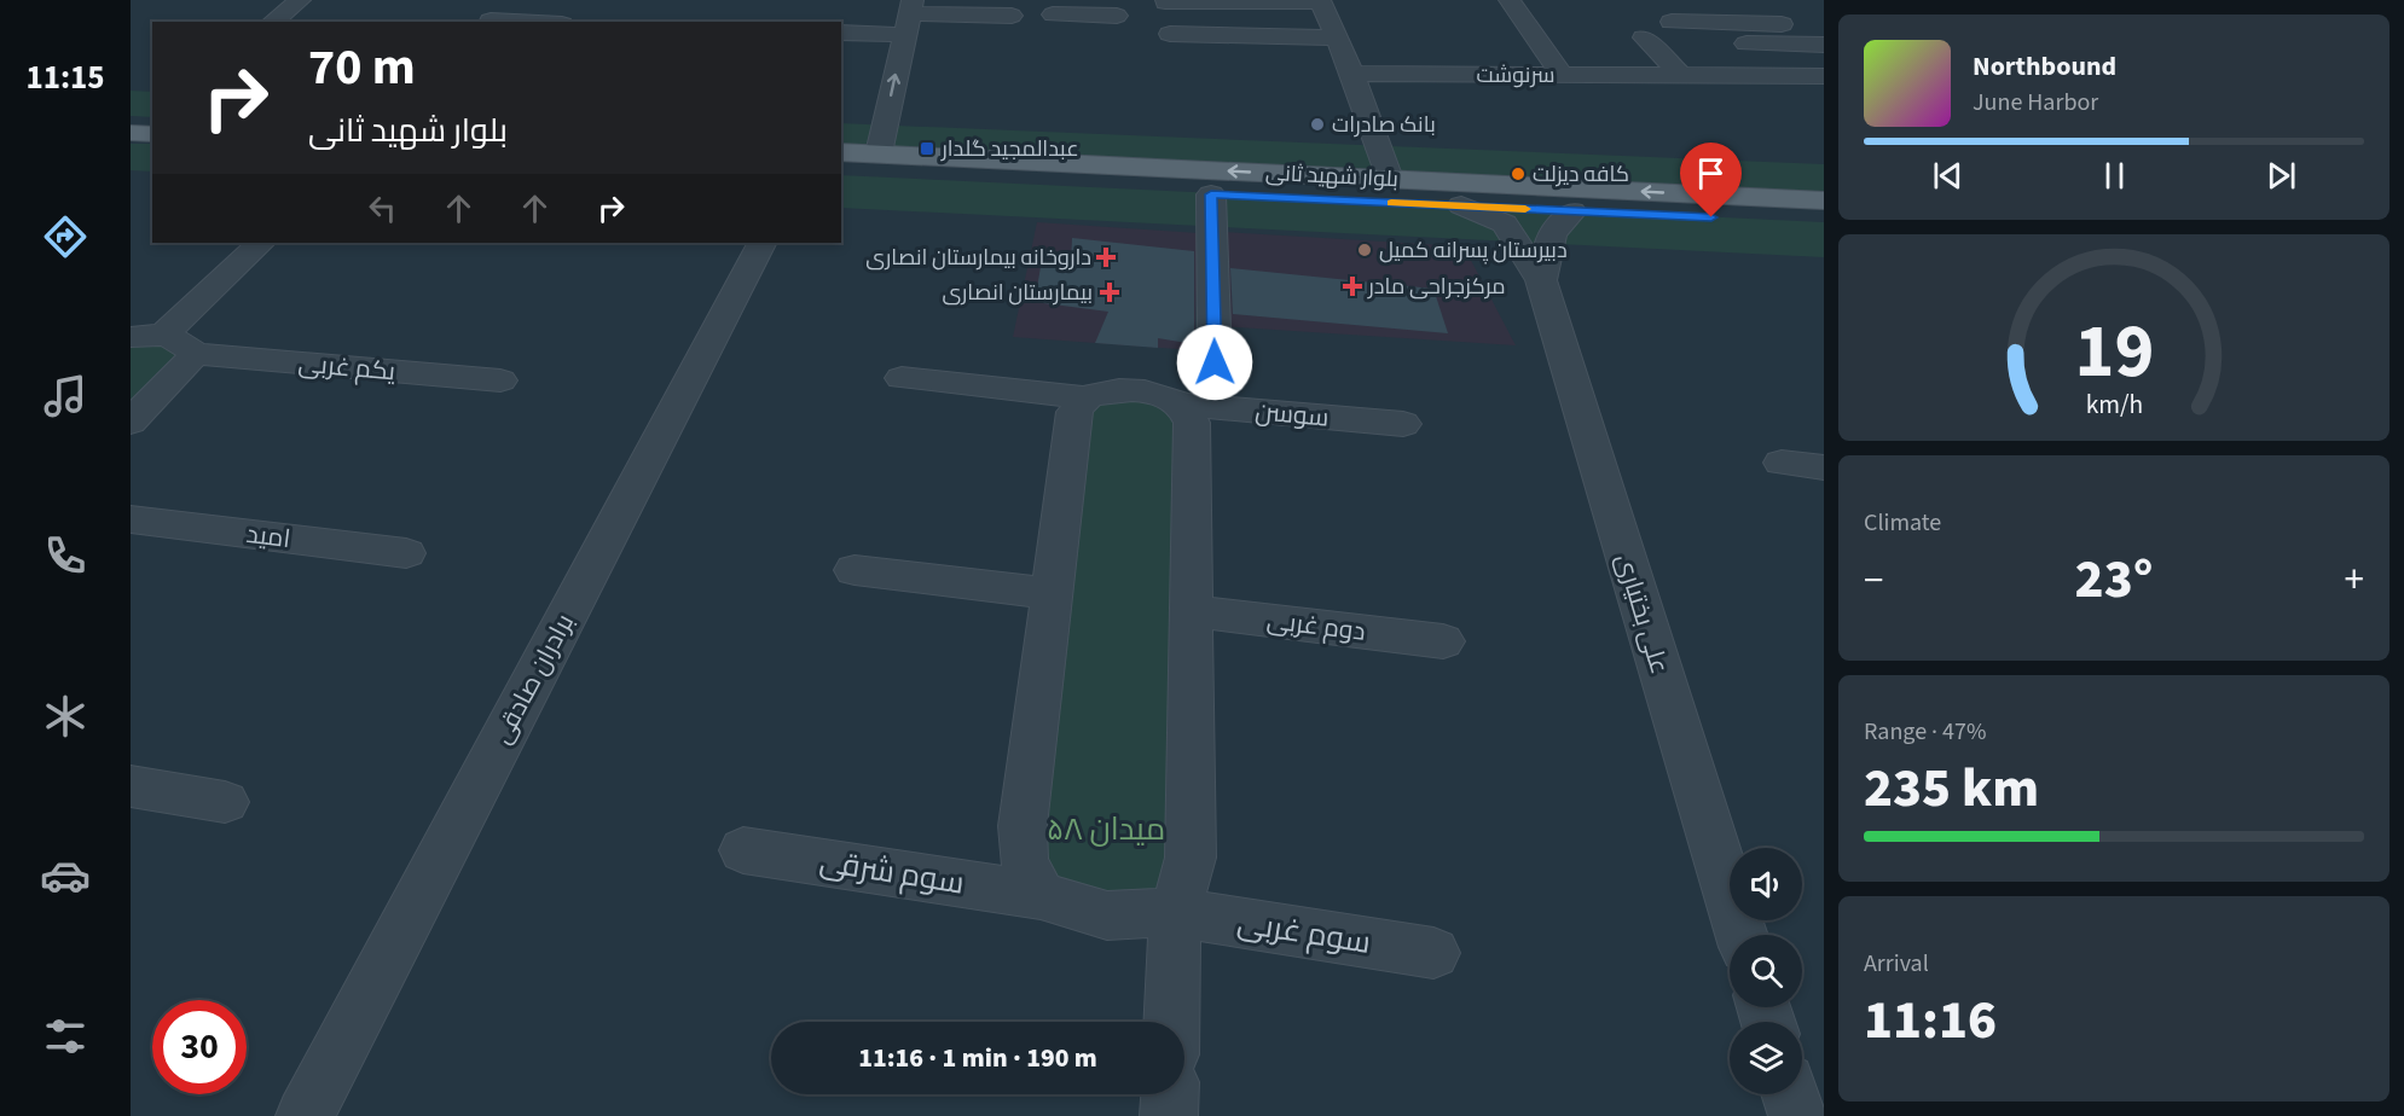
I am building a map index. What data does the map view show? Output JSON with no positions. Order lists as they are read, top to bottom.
{
  "streets": {
    "main road": ["بلوار شهید ثانی"],
    "street": [
      "سرنوشت",
      "یکم غربی",
      "سوسن",
      "امید",
      "علی بختیاری",
      "دوم غربی",
      "برادران صادقی",
      "سوم شرقی",
      "سوم غربی"
    ]
  },
  "crossings": [
    ["بلوار شهید ثانی", "علی بختیاری"]
  ],
  "parks": ["میدان ۵۸"],
  "places": {
    "other": ["بانک صادرات", "کافه دیزلت", "دبیرستان پسرانه کمیل"],
    "transit": ["عبدالمجید گلدار"],
    "health": ["داروخانه بیمارستان انصاری", "مرکزجراحی مادر", "بیمارستان انصاری"]
  },
  "page": {
    "tabs": "11:15",
    "turn": ["70 m", "بلوار شهید ثانی"],
    "song": ["Northbound", "June Harbor"],
    "tile": [
      "Climate",
      ["Range · 47%", "235 km"],
      ["Arrival", "11:16"]
    ],
    "heat": ["−", "23°", "+"],
    "limit": "30",
    "trip": "11:16 · 1 min · 190 m",
    "gauge": ["19", "km/h"]
  }
}
